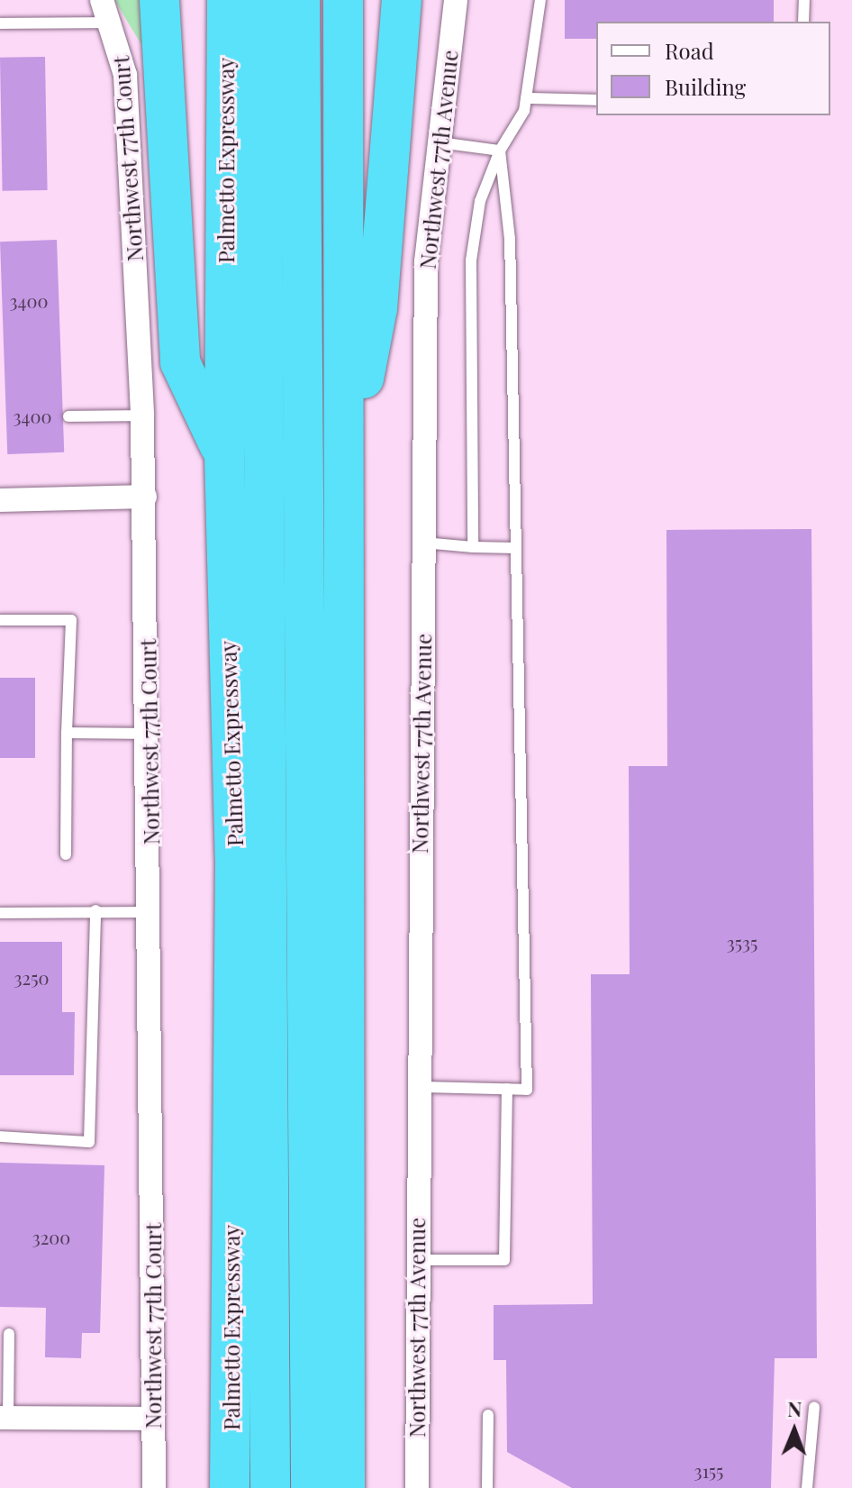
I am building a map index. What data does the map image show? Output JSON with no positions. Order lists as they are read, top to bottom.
{
  "streets": {
    "highway": ["Palmetto Expressway"],
    "street": ["Northwest 77th Court", "Northwest 77th Avenue"]
  },
  "house_numbers": [
    "3400",
    "3400",
    "3535",
    "3250",
    "3200",
    "3155"
  ],
  "legend": ["Road", "Building"],
  "north": "top"
}
